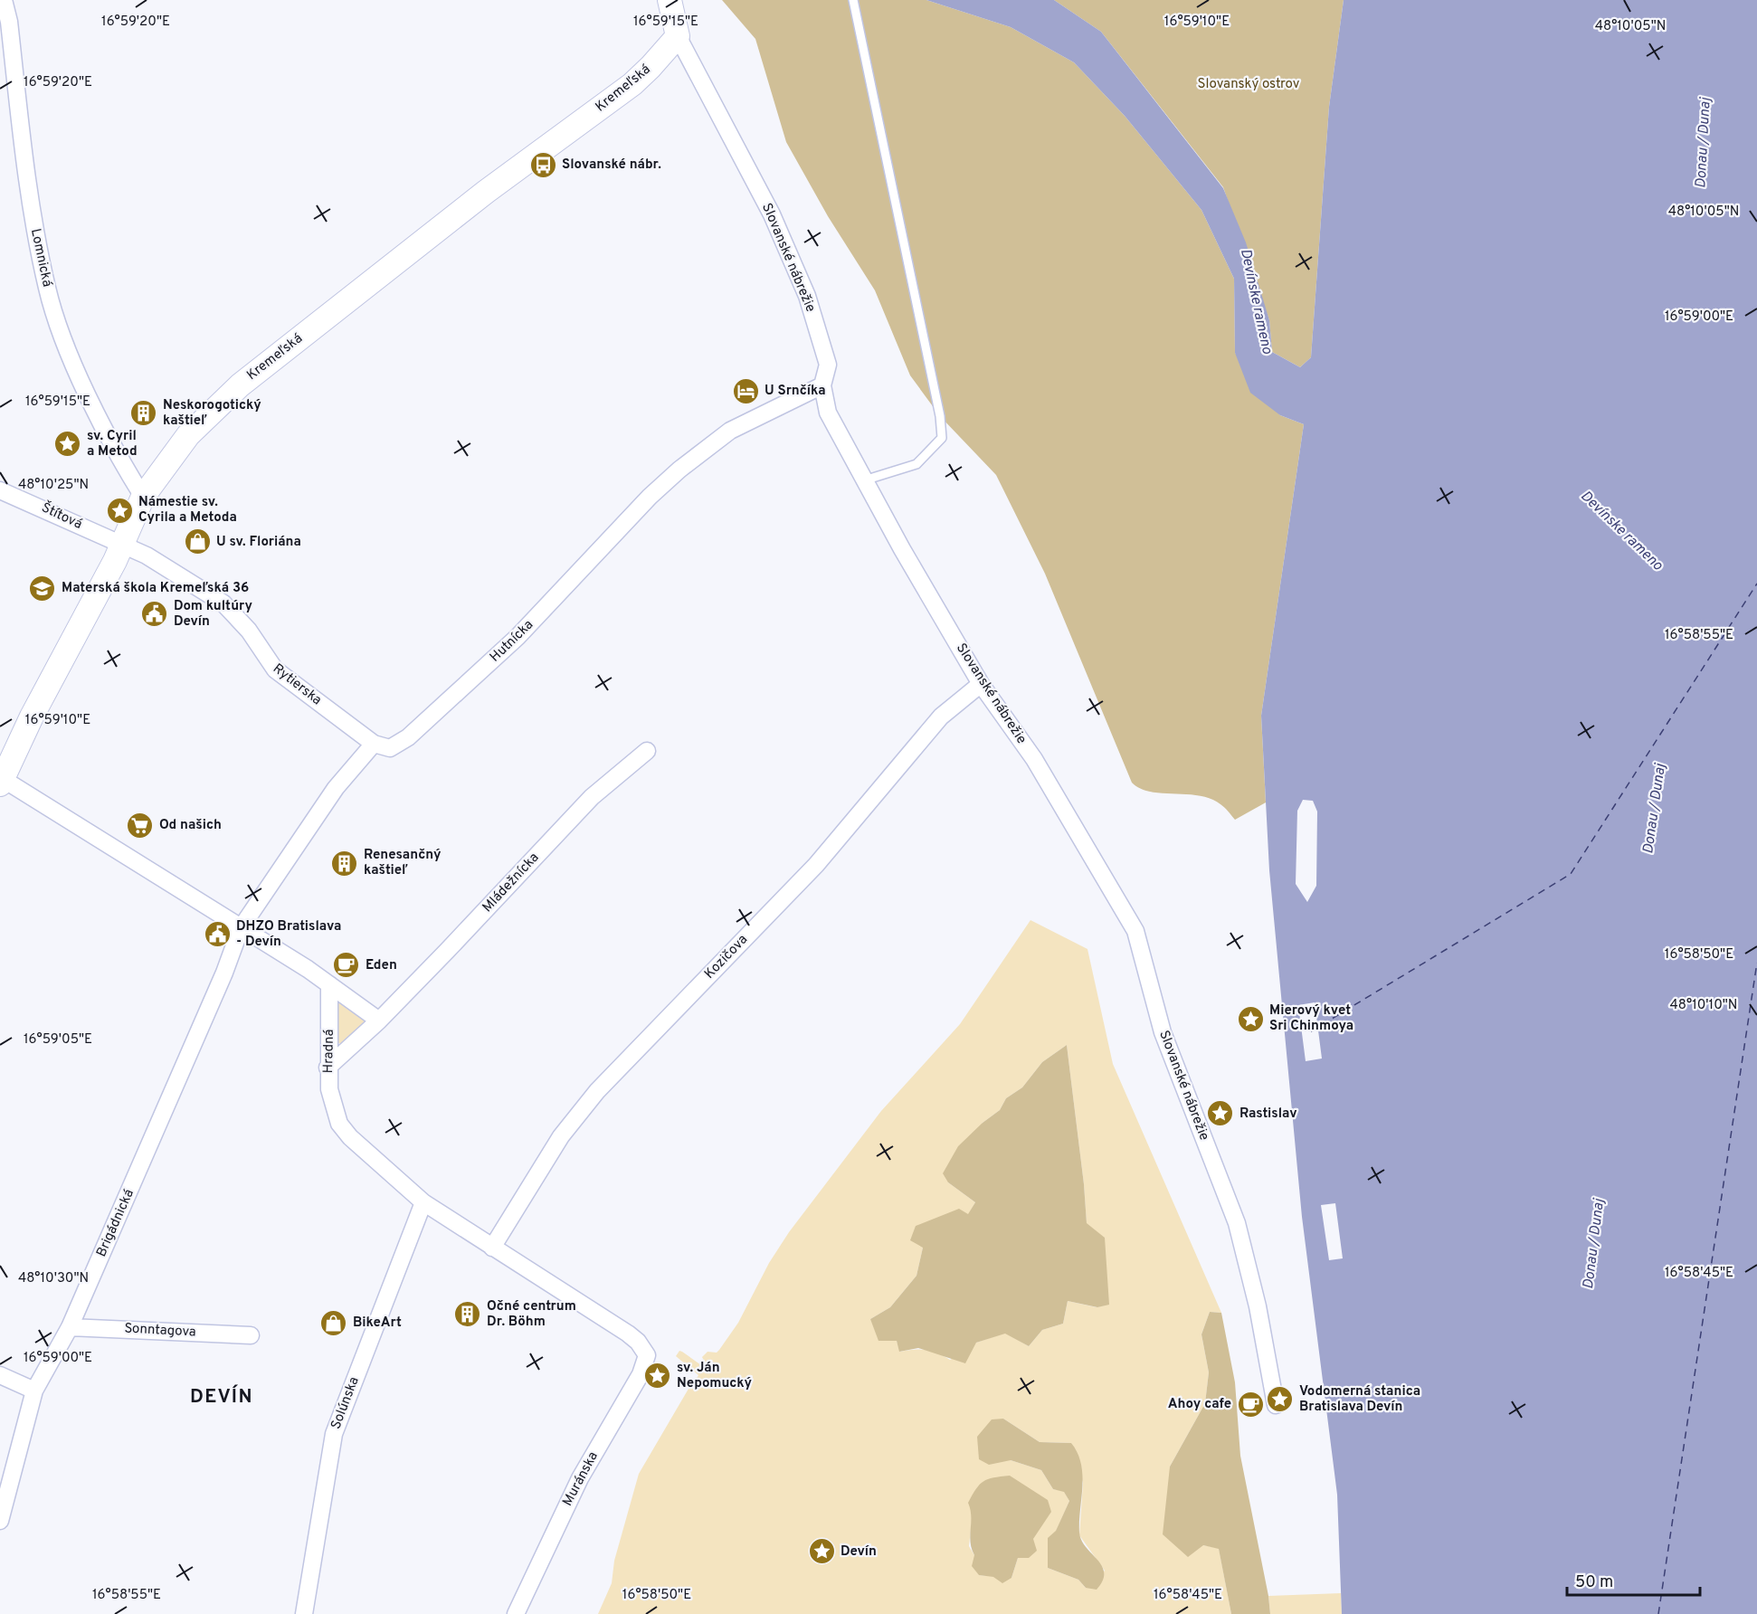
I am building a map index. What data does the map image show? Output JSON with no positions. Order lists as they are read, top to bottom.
{
  "streets": {
    "street": [
      "Kremeľská",
      "Lomnická",
      "Slovanské nábrežie",
      "Štítová",
      "Hutnícka",
      "Rytierska",
      "Mládežnícka",
      "Kozičova",
      "Hradná",
      "Brigádnická",
      "Sonntagova",
      "Solúnska",
      "Muránska"
    ]
  },
  "crossings": [
    ["Kremeľská", "Lomnická"],
    ["Kremeľská", "Slovanské nábrežie"],
    ["Kremeľská", "Štítová"],
    ["Kremeľská", "Rytierska"],
    ["Slovanské nábrežie", "Hutnícka"],
    ["Slovanské nábrežie", "Kozičova"],
    ["Štítová", "Rytierska"],
    ["Hutnícka", "Rytierska"],
    ["Mládežnícka", "Hradná"],
    ["Kozičova", "Hradná"],
    ["Hradná", "Solúnska"],
    ["Hradná", "Muránska"],
    ["Brigádnická", "Sonntagova"]
  ],
  "districts": ["DEVÍN"],
  "water": ["Donau / Dunaj", "Devínske rameno"],
  "parks": ["Slovanský ostrov"],
  "places": {
    "bus stop": ["Slovanské nábr."],
    "hotel": ["U Srnčíka"],
    "building": ["Neskorogotický kaštieľ", "Renesančný kaštieľ", "Očné centrum Dr. Böhm"],
    "place": [
      "sv. Cyril a Metod",
      "Námestie sv. Cyrila a Metoda",
      "Mierový kvet Sri Chinmoya",
      "Rastislav",
      "sv. Ján Nepomucký",
      "Vodomerná stanica Bratislava Devín",
      "Devín"
    ],
    "shop": ["U sv. Floriána", "BikeArt"],
    "school or university": ["Materská škola Kremeľská 36"],
    "public building": ["Dom kultúry Devín", "DHZO Bratislava - Devín"],
    "supermarket": ["Od našich"],
    "cafe": ["Eden", "Ahoy cafe"]
  },
  "scale_bar": "50 m",
  "coordinates": [
    "16°59'10\"E",
    "16°59'20\"E",
    "16°59'15\"E",
    "48°10'05\"N",
    "16°59'00\"E",
    "48°10'25\"N",
    "16°58'55\"E",
    "16°58'50\"E",
    "48°10'10\"N",
    "16°59'05\"E",
    "16°58'45\"E",
    "48°10'30\"N"
  ]
}
